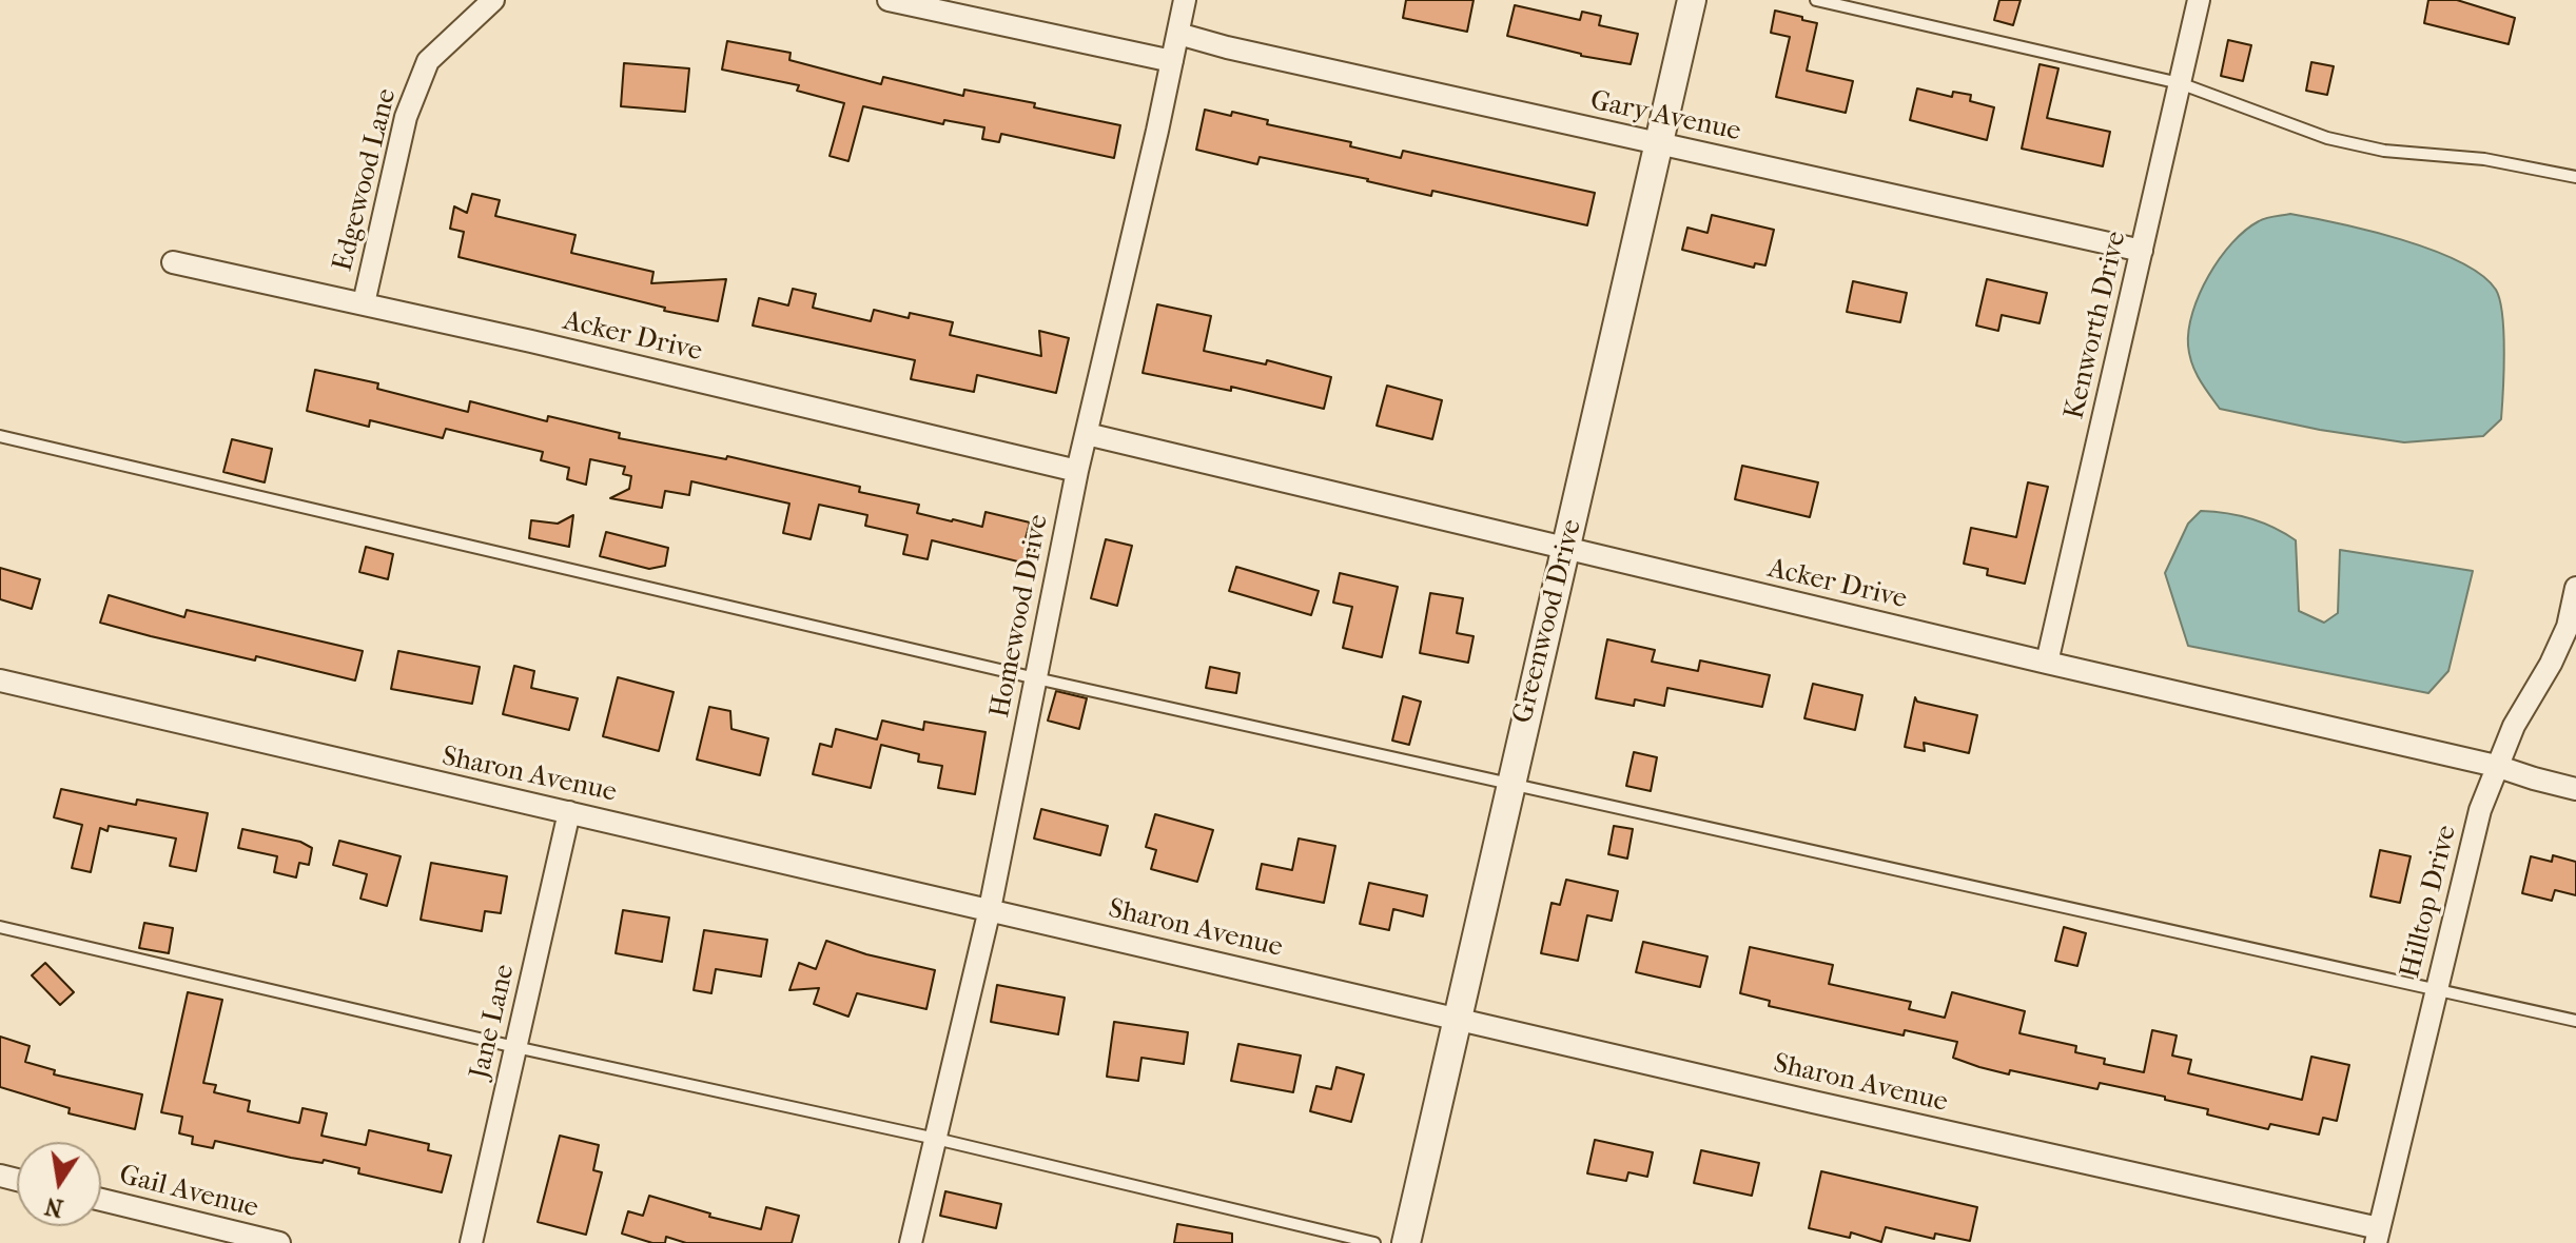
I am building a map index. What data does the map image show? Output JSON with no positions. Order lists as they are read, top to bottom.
{
  "streets": {
    "street": [
      "Gary Avenue",
      "Edgewood Lane",
      "Kenworth Drive",
      "Acker Drive",
      "Homewood Drive",
      "Greenwood Drive",
      "Sharon Avenue",
      "Hilltop Drive",
      "Jane Lane",
      "Gail Avenue"
    ]
  },
  "crossings": [
    ["Gary Avenue", "Kenworth Drive"],
    ["Gary Avenue", "Homewood Drive"],
    ["Gary Avenue", "Greenwood Drive"],
    ["Edgewood Lane", "Acker Drive"],
    ["Kenworth Drive", "Acker Drive"],
    ["Acker Drive", "Homewood Drive"],
    ["Acker Drive", "Greenwood Drive"],
    ["Acker Drive", "Hilltop Drive"],
    ["Homewood Drive", "Sharon Avenue"],
    ["Greenwood Drive", "Sharon Avenue"],
    ["Sharon Avenue", "Hilltop Drive"],
    ["Sharon Avenue", "Jane Lane"]
  ],
  "north": "bottom"
}
